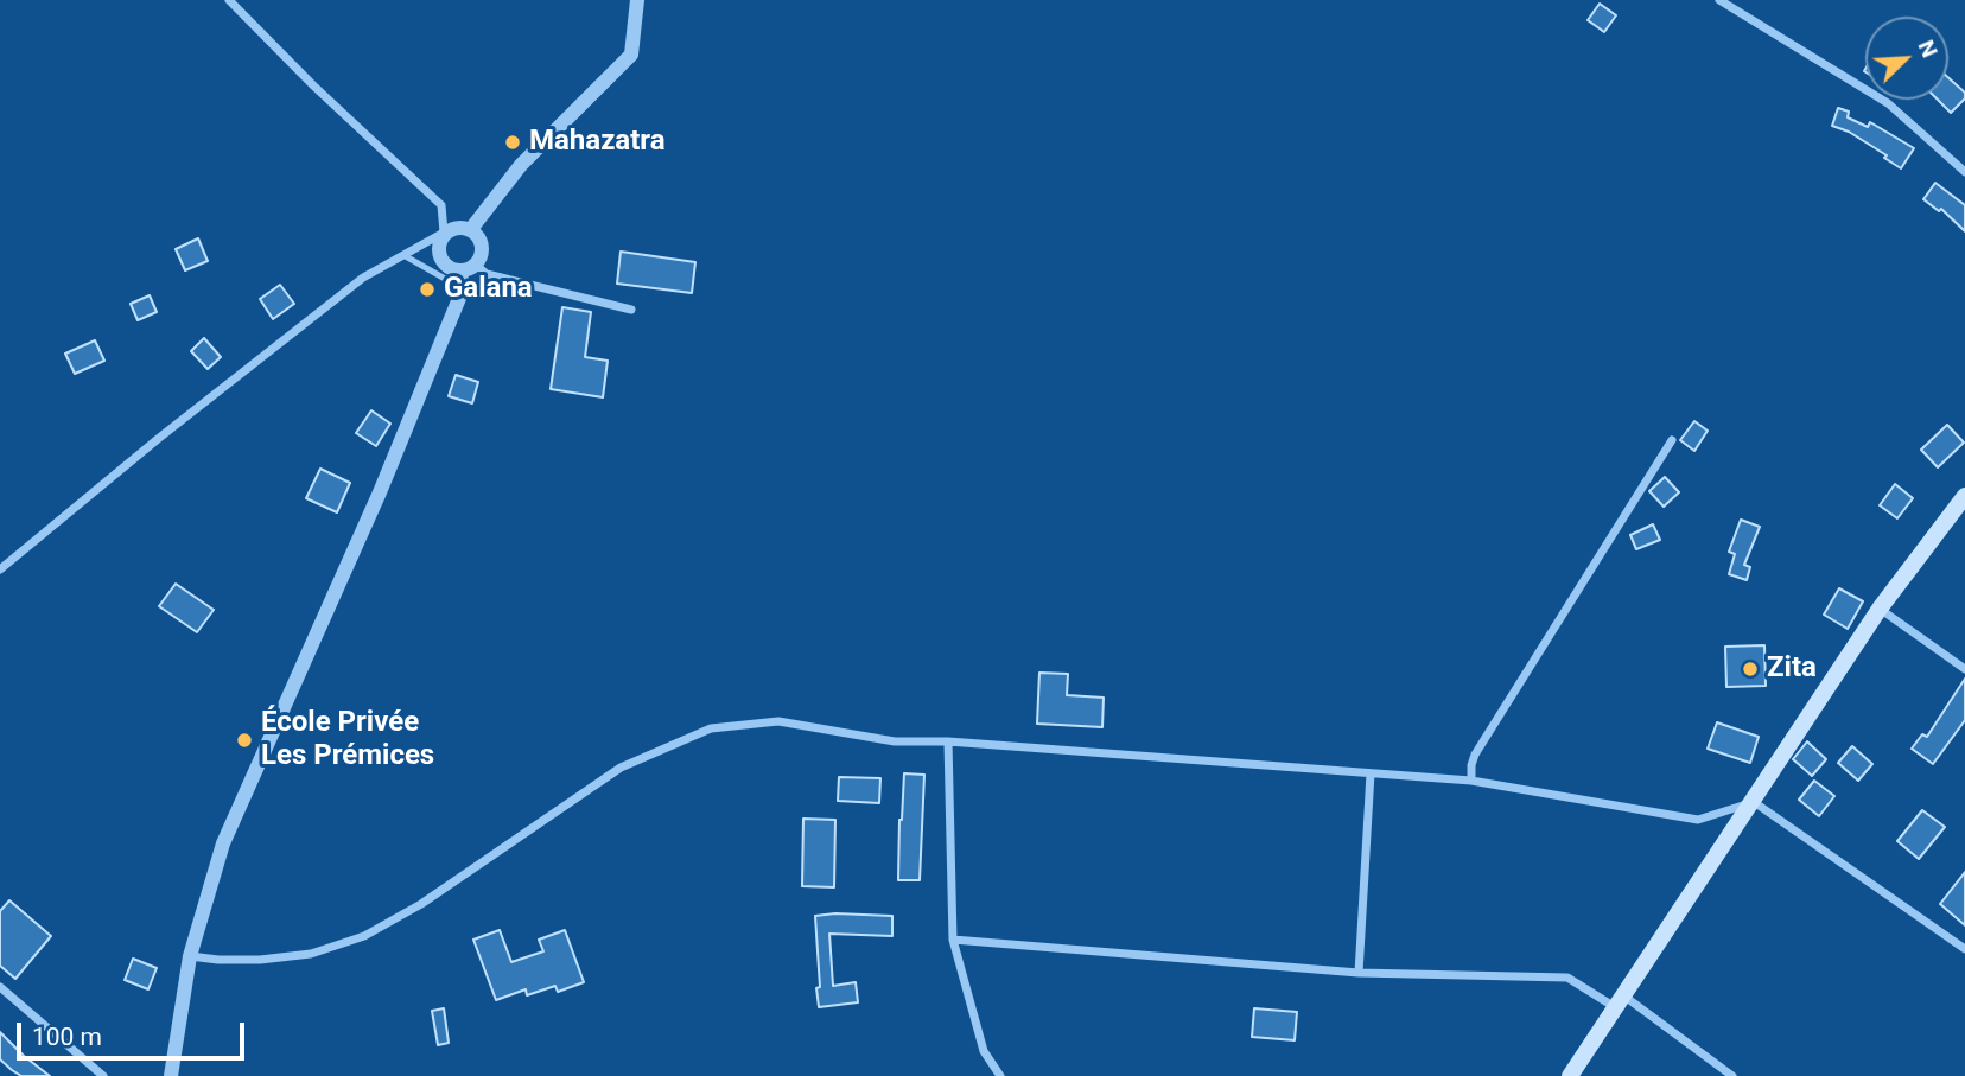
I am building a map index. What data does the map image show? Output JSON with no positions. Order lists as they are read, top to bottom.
{
  "places": [
    "Mahazatra",
    "Galana",
    "Zita",
    "École Privée Les Prémices"
  ],
  "scale_bar": "100 m",
  "north": "top right"
}
